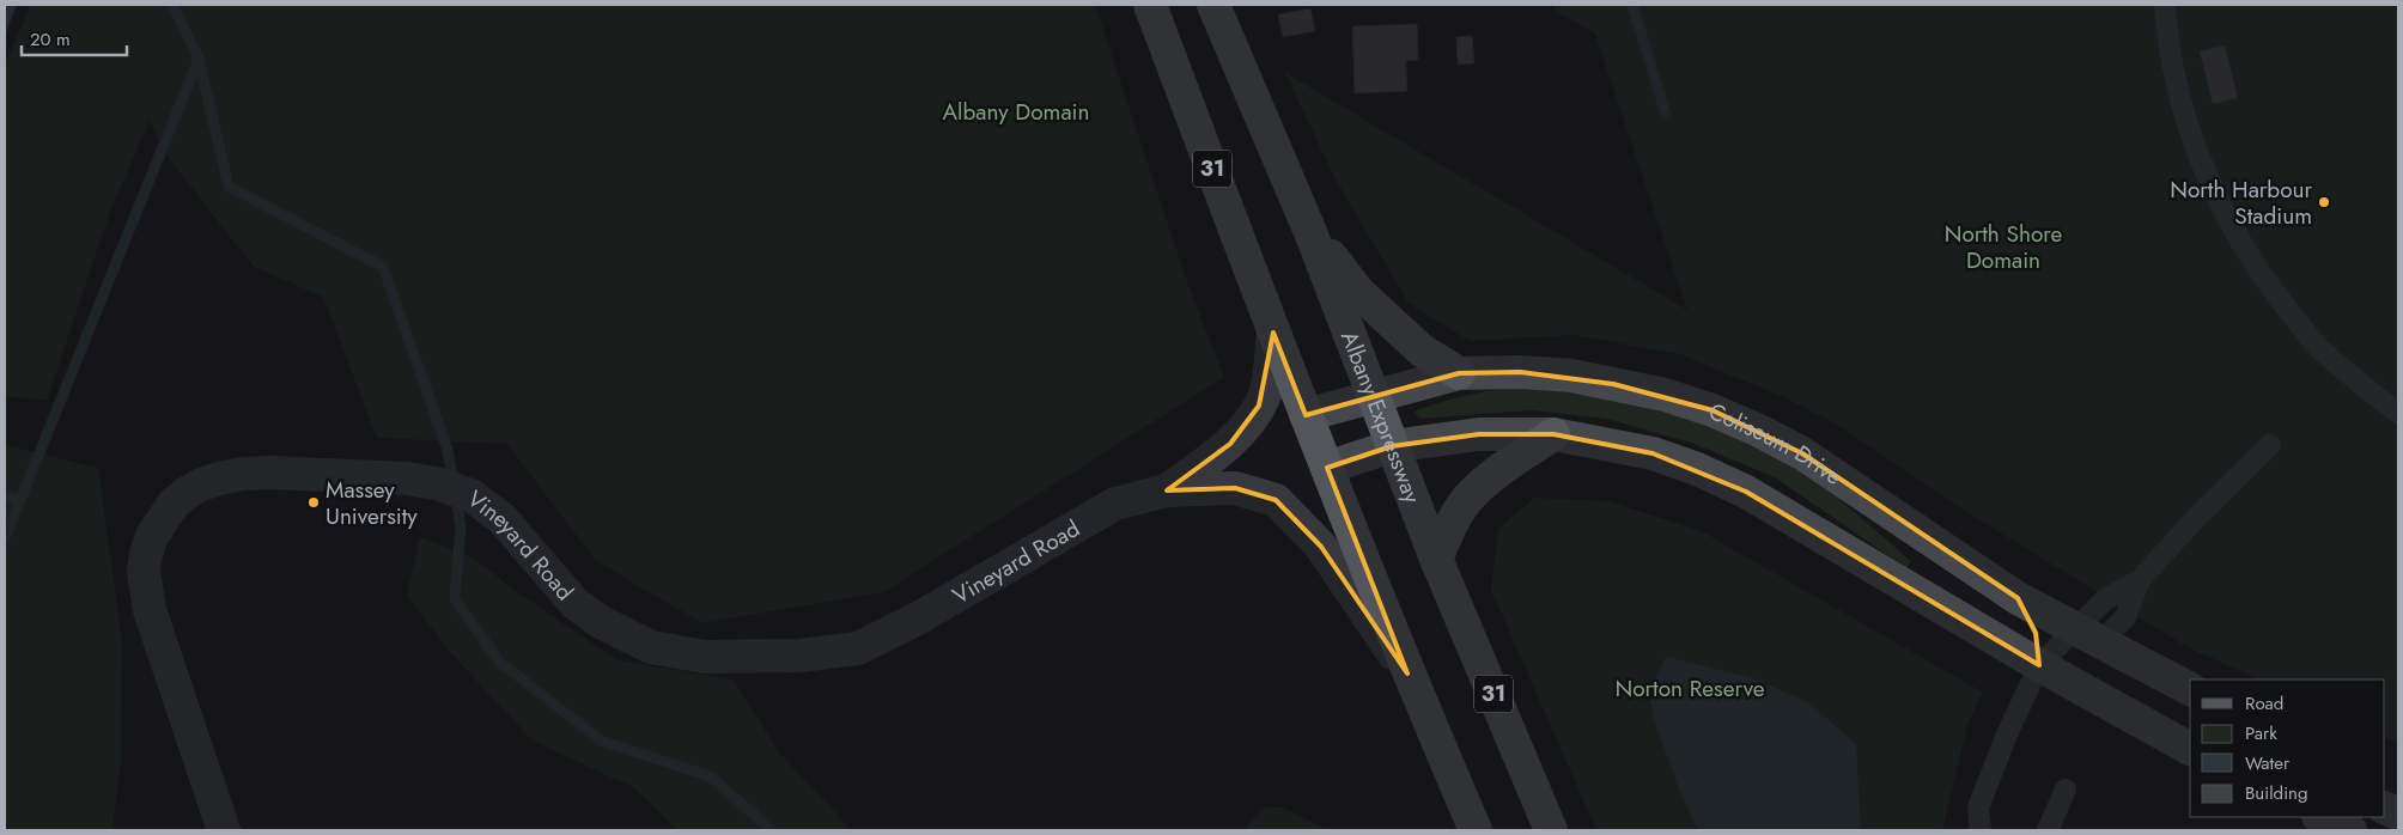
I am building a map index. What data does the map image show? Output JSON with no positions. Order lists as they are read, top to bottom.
{
  "streets": {
    "main road": ["31", "Albany Expressway", "Coliseum Drive"],
    "street": ["Vineyard Road"]
  },
  "crossings": [
    ["31", "Coliseum Drive"],
    ["31", "Vineyard Road"],
    ["Albany Expressway", "Coliseum Drive"]
  ],
  "parks": ["Albany Domain", "North Shore Domain", "Norton Reserve"],
  "places": ["North Harbour Stadium", "Massey University"],
  "legend": [
    "Road",
    "Park",
    "Water",
    "Building"
  ],
  "scale_bar": "20 m"
}
